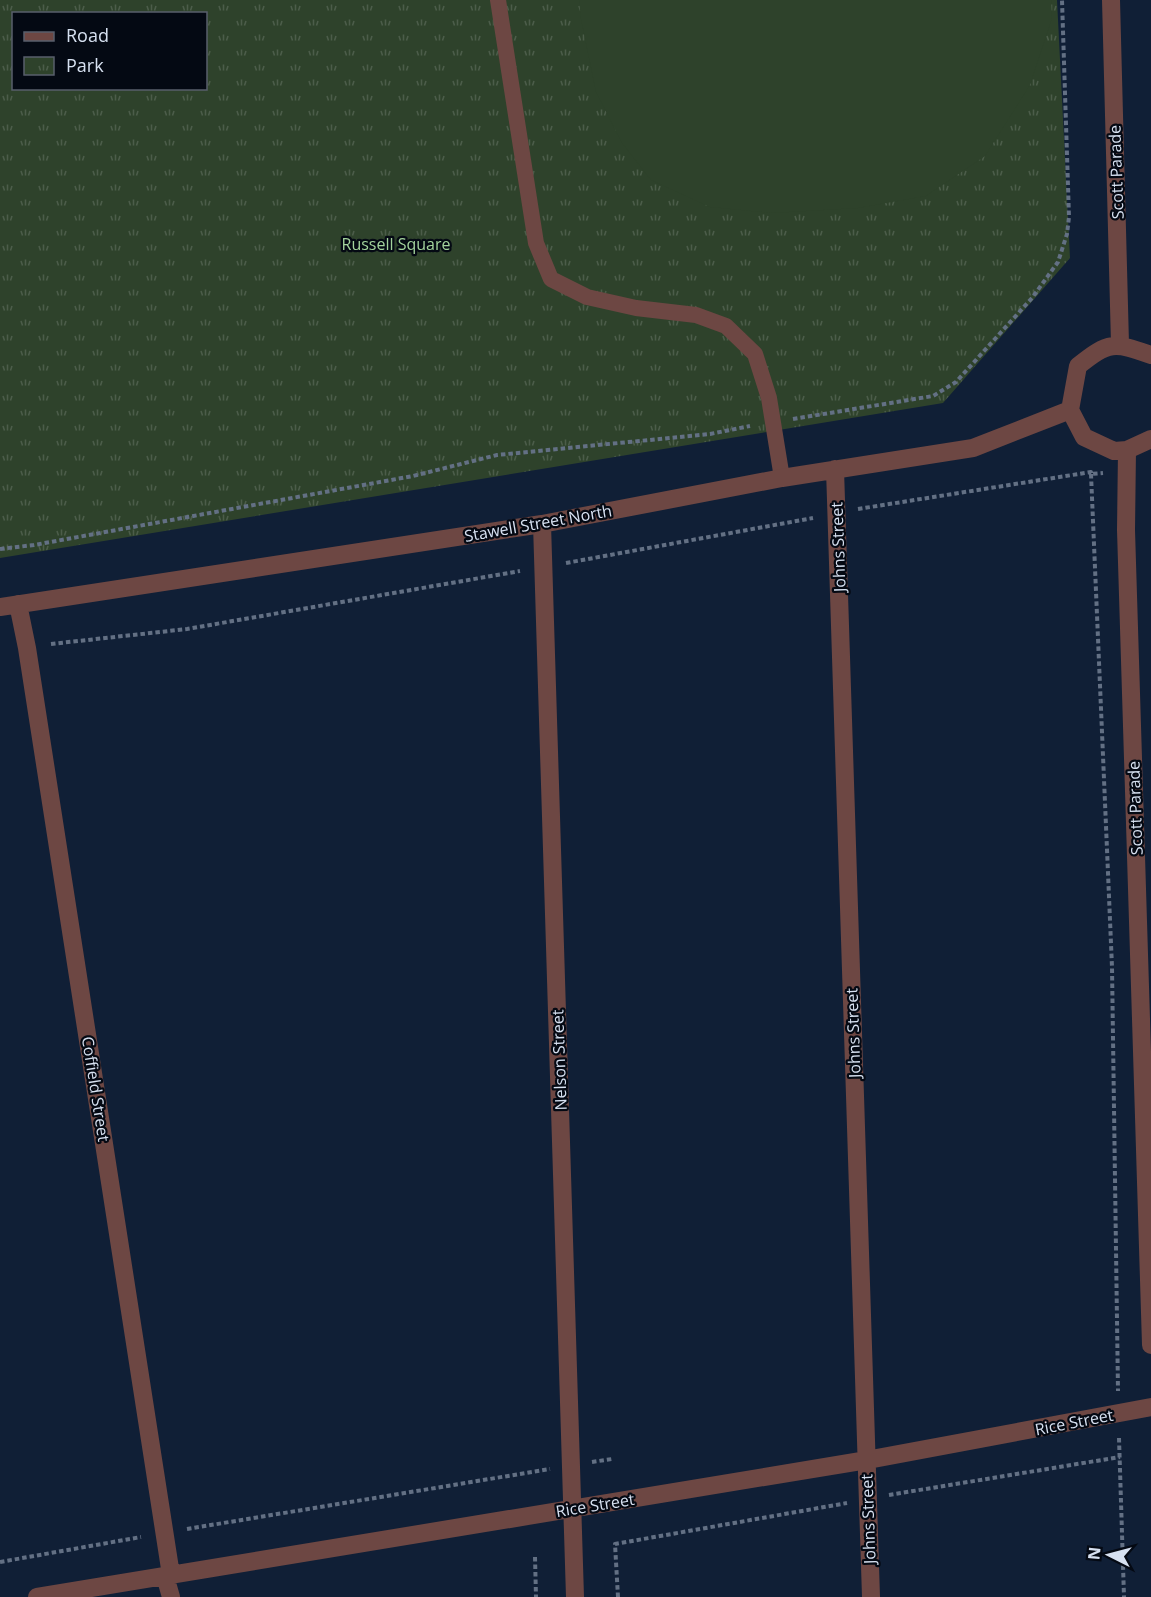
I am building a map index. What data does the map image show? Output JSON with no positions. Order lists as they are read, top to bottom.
{
  "streets": {
    "street": [
      "Scott Parade",
      "Stawell Street North",
      "Johns Street",
      "Nelson Street",
      "Coffield Street",
      "Rice Street"
    ]
  },
  "crossings": [
    ["Stawell Street North", "Johns Street"],
    ["Stawell Street North", "Nelson Street"],
    ["Stawell Street North", "Coffield Street"],
    ["Johns Street", "Rice Street"],
    ["Nelson Street", "Rice Street"],
    ["Coffield Street", "Rice Street"]
  ],
  "parks": ["Russell Square"],
  "legend": ["Road", "Park"],
  "north": "left"
}
